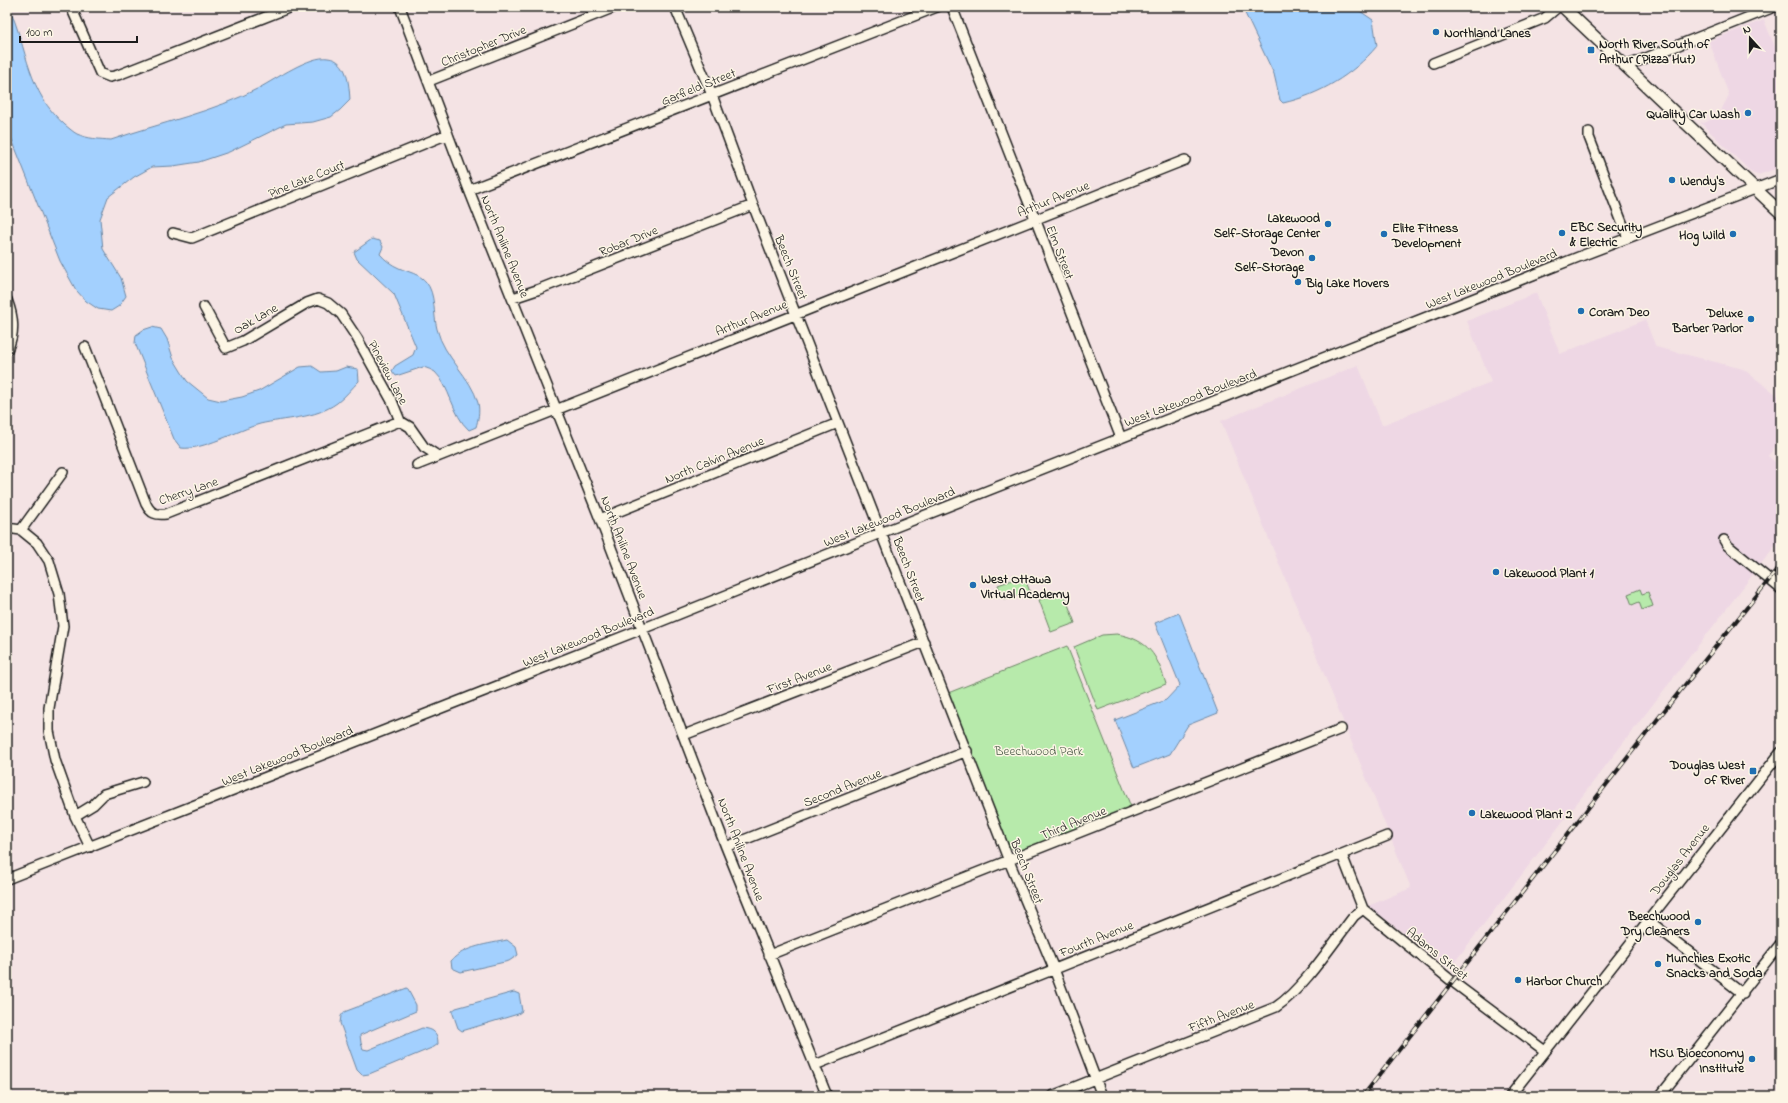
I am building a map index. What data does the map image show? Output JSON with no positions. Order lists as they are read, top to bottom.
{
  "streets": {
    "street": [
      "Christopher Drive",
      "Garfield Street",
      "Pine Lake Court",
      "Arthur Avenue",
      "Robar Drive",
      "North Aniline Avenue",
      "Elm Street",
      "Beech Street",
      "West Lakewood Boulevard",
      "Oak Lane",
      "Pineview Lane",
      "North Calvin Avenue",
      "Cherry Lane",
      "First Avenue",
      "Second Avenue",
      "Third Avenue",
      "Douglas Avenue",
      "Fourth Avenue",
      "Adams Street",
      "Fifth Avenue"
    ]
  },
  "crossings": [
    ["Christopher Drive", "North Aniline Avenue"],
    ["Garfield Street", "North Aniline Avenue"],
    ["Garfield Street", "Beech Street"],
    ["Pine Lake Court", "North Aniline Avenue"],
    ["Arthur Avenue", "North Aniline Avenue"],
    ["Arthur Avenue", "Elm Street"],
    ["Arthur Avenue", "Beech Street"],
    ["Arthur Avenue", "Pineview Lane"],
    ["Robar Drive", "North Aniline Avenue"],
    ["Robar Drive", "Beech Street"],
    ["North Aniline Avenue", "West Lakewood Boulevard"],
    ["North Aniline Avenue", "North Calvin Avenue"],
    ["North Aniline Avenue", "First Avenue"],
    ["North Aniline Avenue", "Second Avenue"],
    ["North Aniline Avenue", "Third Avenue"],
    ["North Aniline Avenue", "Fourth Avenue"],
    ["Elm Street", "West Lakewood Boulevard"],
    ["Beech Street", "West Lakewood Boulevard"],
    ["Beech Street", "North Calvin Avenue"],
    ["Beech Street", "First Avenue"],
    ["Beech Street", "Second Avenue"],
    ["Beech Street", "Third Avenue"],
    ["Beech Street", "Fourth Avenue"],
    ["Beech Street", "Fifth Avenue"],
    ["Oak Lane", "Pineview Lane"],
    ["Pineview Lane", "Cherry Lane"],
    ["Douglas Avenue", "Adams Street"],
    ["Fourth Avenue", "Adams Street"],
    ["Adams Street", "Fifth Avenue"]
  ],
  "parks": ["Beechwood Park"],
  "places": {
    "other": [
      "Northland Lanes",
      "Quality Car Wash",
      "Wendy's",
      "Lakewood Self-Storage Center",
      "EBC Security & Electric",
      "Elite Fitness Development",
      "Hog Wild",
      "Devon Self-Storage",
      "Big Lake Movers",
      "Coram Deo",
      "Deluxe Barber Parlor",
      "Lakewood Plant 1",
      "West Ottawa Virtual Academy",
      "Lakewood Plant 2",
      "Beechwood Dry Cleaners",
      "Munchies Exotic Snacks and Soda",
      "Harbor Church",
      "MSU Bioeconomy Institute"
    ],
    "transit": ["North River South of Arthur (Pizza Hut)", "Douglas West of River"]
  },
  "scale_bar": "100 m",
  "north": "top"
}
